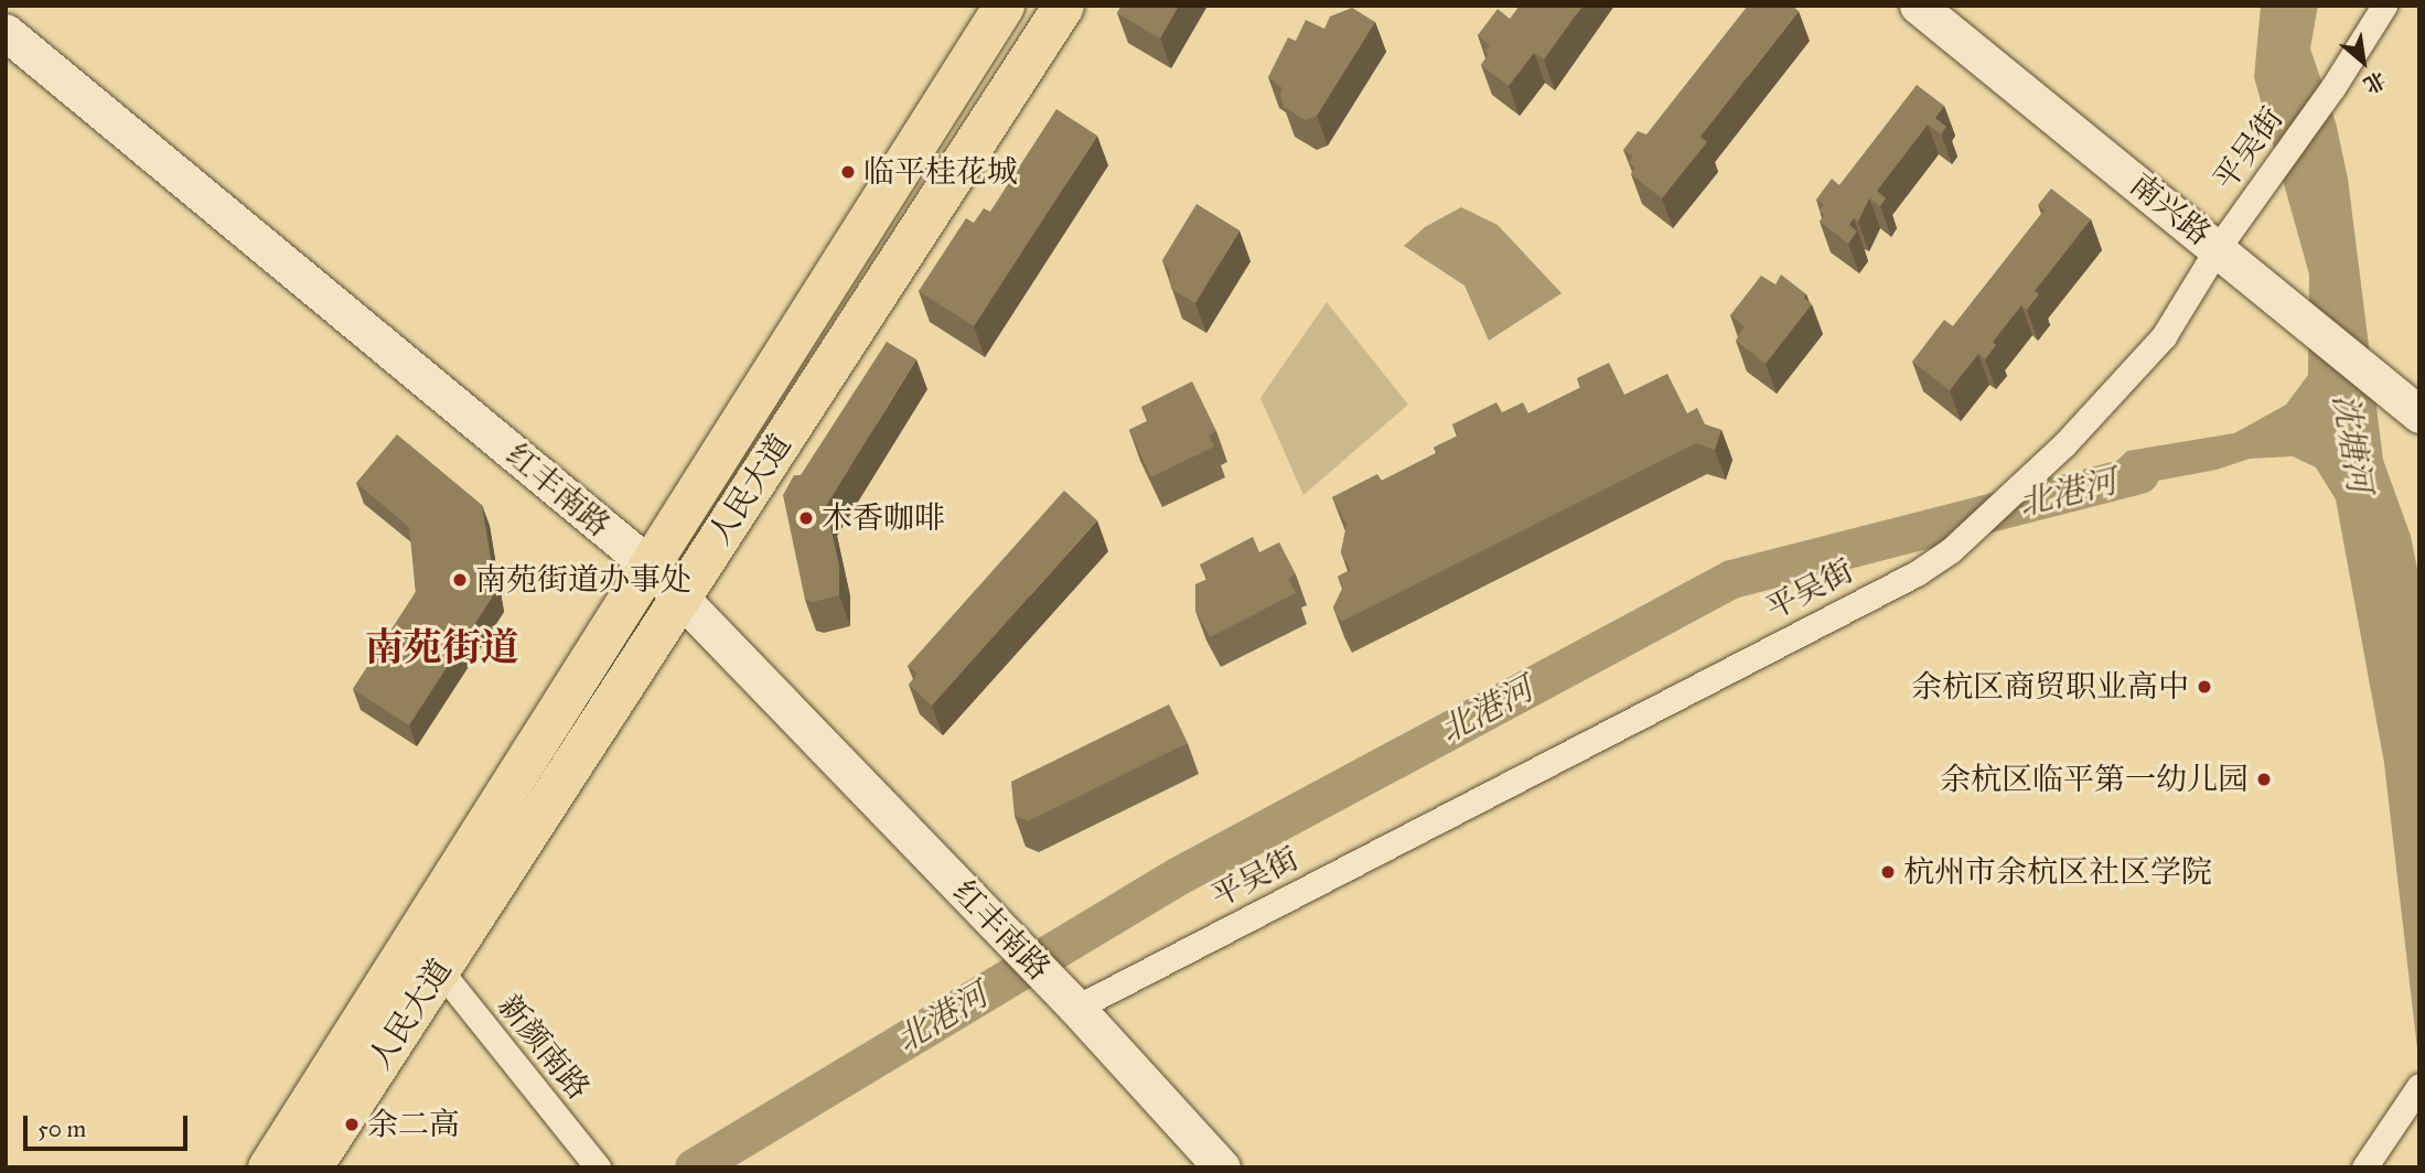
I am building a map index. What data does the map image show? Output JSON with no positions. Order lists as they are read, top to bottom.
{
  "streets": {
    "main road": ["人民大道"],
    "street": [
      "平吴街",
      "南兴路",
      "红丰南路",
      "新颜南路"
    ]
  },
  "crossings": [
    ["平吴街", "南兴路"],
    ["平吴街", "红丰南路"],
    ["人民大道", "红丰南路"],
    ["人民大道", "新颜南路"]
  ],
  "districts": ["南苑街道"],
  "water": ["沈塘河", "北港河"],
  "places": [
    "临平桂花城",
    "木香咖啡",
    "南苑街道办事处",
    "余杭区商贸职业高中",
    "余杭区临平第一幼儿园",
    "杭州市余杭区社区学院",
    "余二高"
  ],
  "scale_bar": "50 m",
  "north": "bottom right"
}
